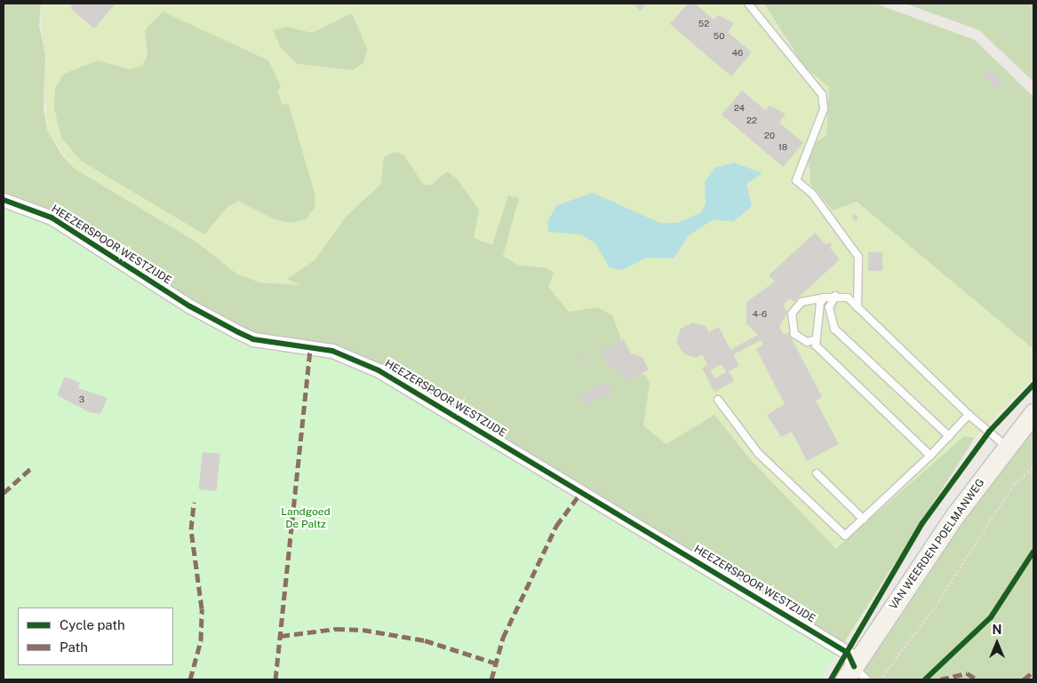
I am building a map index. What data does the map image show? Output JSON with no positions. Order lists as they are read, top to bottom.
{
  "streets": {
    "main road": ["VAN WEERDEN POELMANWEG"],
    "street": ["HEEZERSPOOR WESTZIJDE"]
  },
  "crossings": [
    ["HEEZERSPOOR WESTZIJDE", "VAN WEERDEN POELMANWEG"]
  ],
  "parks": ["Landgoed De Paltz"],
  "house_numbers": [
    "52",
    "50",
    "46",
    "24",
    "22",
    "20",
    "18",
    "4-6",
    "3"
  ],
  "legend": ["Cycle path", "Path"],
  "north": "top"
}
